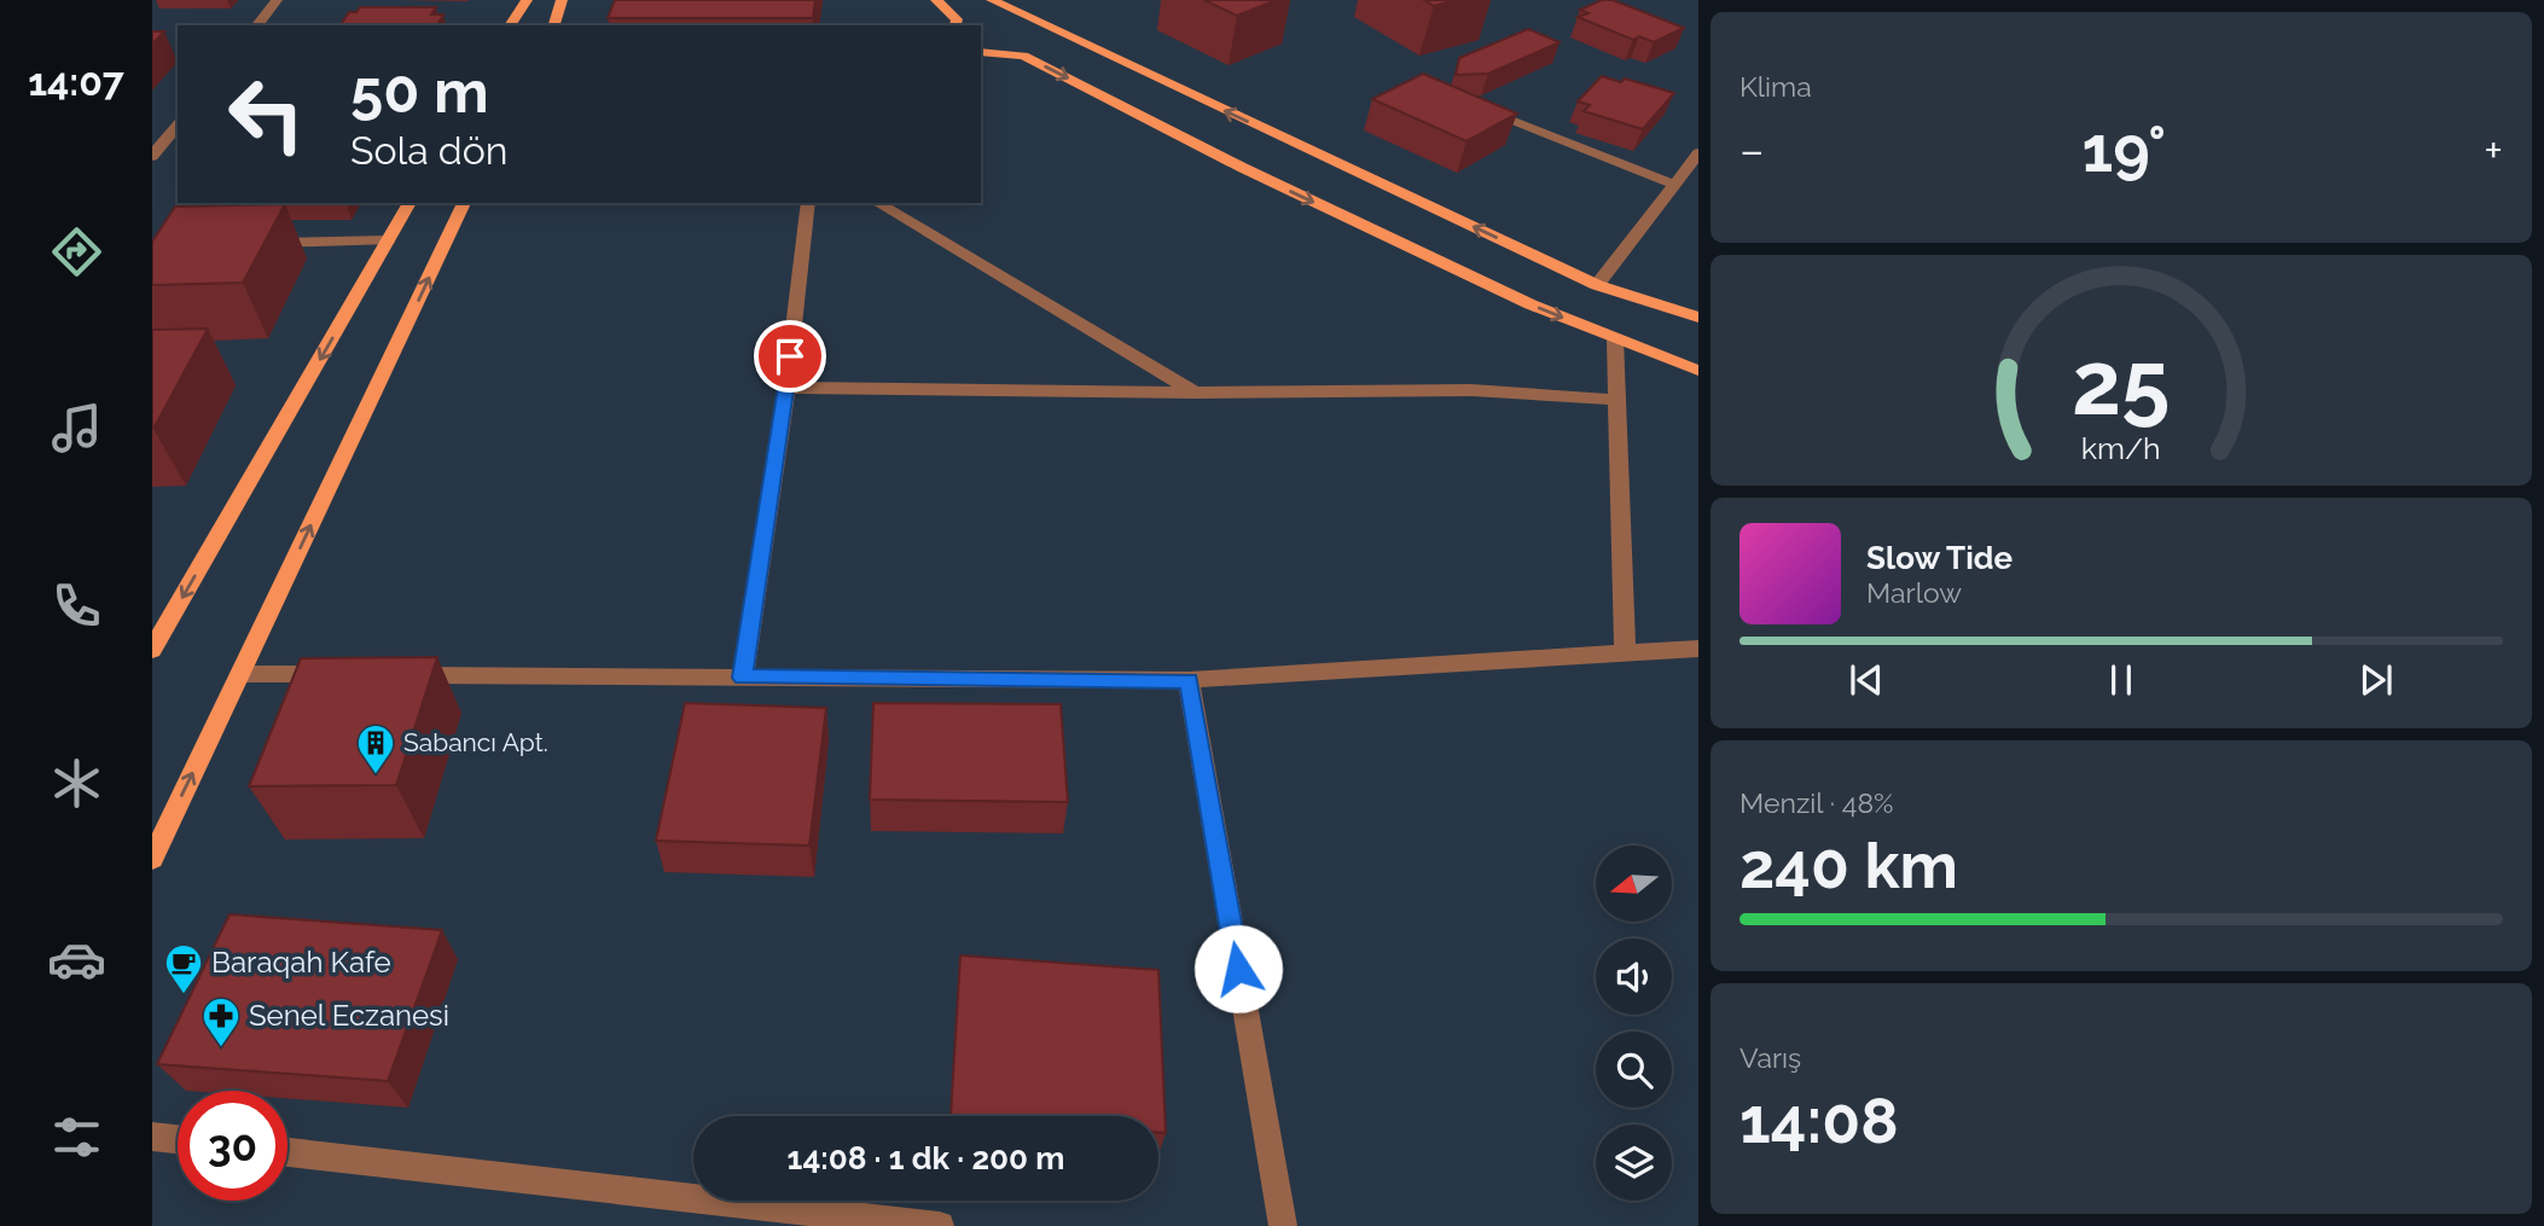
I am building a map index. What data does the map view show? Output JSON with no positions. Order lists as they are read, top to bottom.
{
  "places": {
    "building": ["Sabancı Apt."],
    "cafe": ["Baraqah Kafe"],
    "pharmacy": ["Senel Eczanesi"]
  },
  "north": "left",
  "page": {
    "tabs": "14:07",
    "tile": [
      "Klima",
      ["Menzil · 48%", "240 km"],
      ["Varış", "14:08"]
    ],
    "turn": ["50 m", "Sola dön"],
    "heat": ["−", "19°", "+"],
    "song": ["Slow Tide", "Marlow"],
    "limit": "30",
    "trip": "14:08 · 1 dk · 200 m",
    "gauge": ["25", "km/h"]
  }
}
